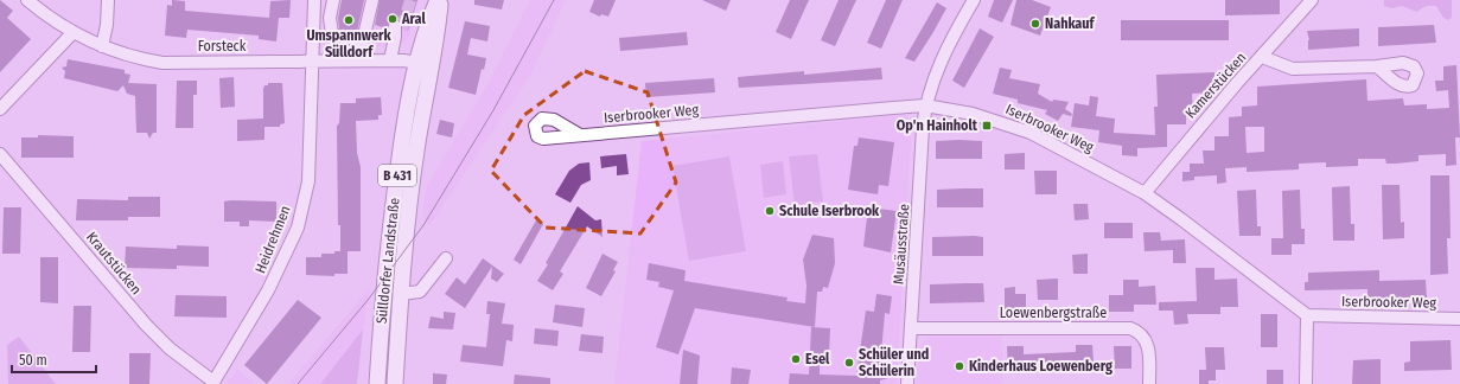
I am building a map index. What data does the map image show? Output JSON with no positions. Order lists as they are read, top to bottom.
{
  "streets": {
    "main road": ["B 431", "Sülldorfer Landstraße"],
    "street": [
      "Forsteck",
      "Kamerstücken",
      "Iserbrooker Weg",
      "Heidrehmen",
      "Musäusstraße",
      "Krautstücken",
      "Loewenbergstraße"
    ]
  },
  "crossings": [
    ["Forsteck", "Heidrehmen"],
    ["Forsteck", "Sülldorfer Landstraße"],
    ["Kamerstücken", "Iserbrooker Weg"],
    ["Iserbrooker Weg", "Musäusstraße"],
    ["Heidrehmen", "Krautstücken"],
    ["Musäusstraße", "Loewenbergstraße"]
  ],
  "places": {
    "other": [
      "Aral",
      "Umspannwerk Sülldorf",
      "Nahkauf",
      "Schule Iserbrook",
      "Esel",
      "Schüler und Schülerin",
      "Kinderhaus Loewenberg"
    ],
    "transit": ["Op'n Hainholt"]
  },
  "scale_bar": "50 m"
}
